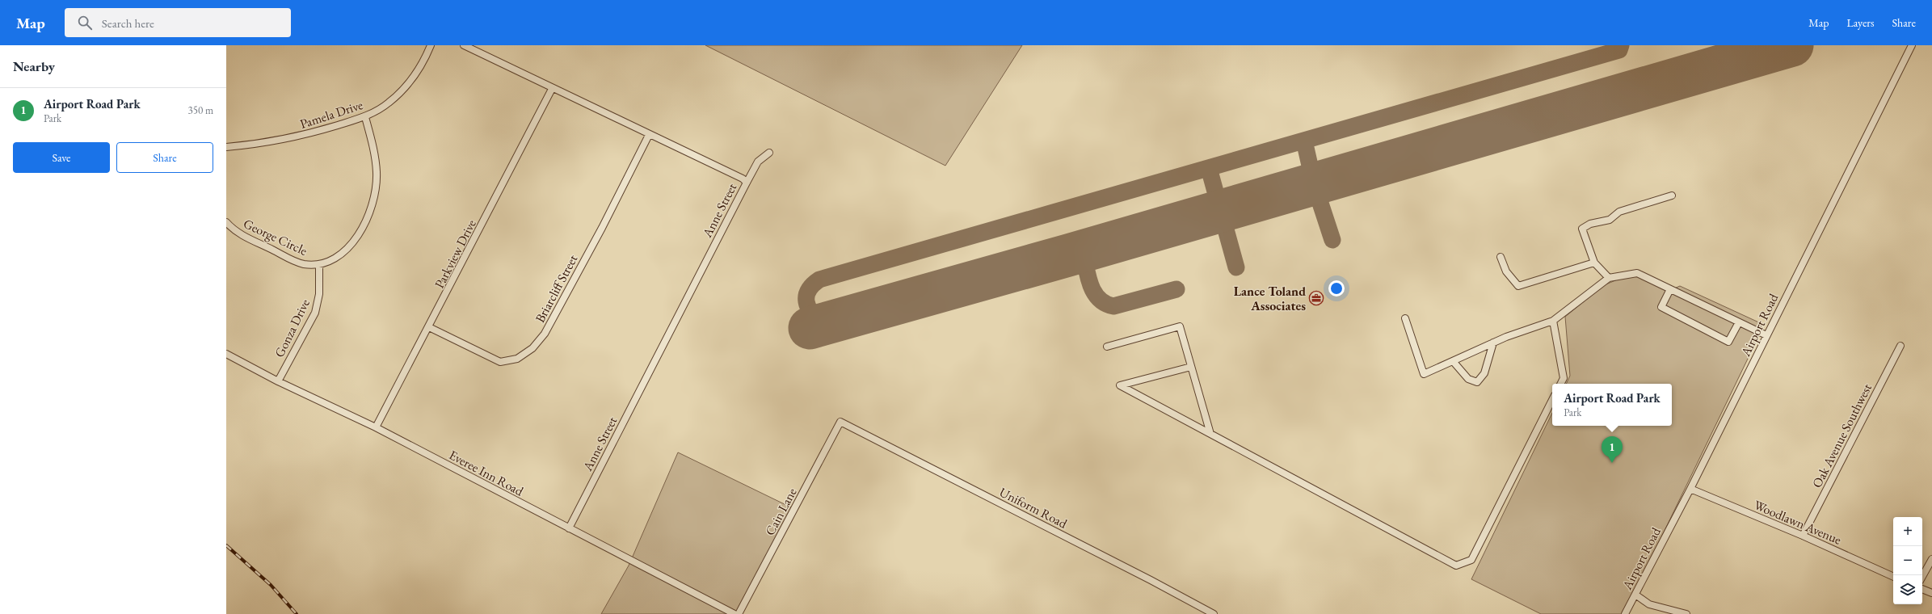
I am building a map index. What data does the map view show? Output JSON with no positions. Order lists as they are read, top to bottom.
{
  "streets": {
    "street": [
      "Pamela Drive",
      "Anne Street",
      "George Circle",
      "Parkview Drive",
      "Briarcliff Street",
      "Airport Road",
      "Gonza Drive",
      "Oak Avenue Southwest",
      "Everee Inn Road",
      "Uniform Road",
      "Cain Lane",
      "Woodlawn Avenue"
    ]
  },
  "crossings": [
    ["Pamela Drive", "George Circle"],
    ["Anne Street", "Parkview Drive"],
    ["Anne Street", "Briarcliff Street"],
    ["Anne Street", "Everee Inn Road"],
    ["George Circle", "Gonza Drive"],
    ["Parkview Drive", "Briarcliff Street"],
    ["Parkview Drive", "Everee Inn Road"],
    ["Airport Road", "Woodlawn Avenue"],
    ["Gonza Drive", "Everee Inn Road"],
    ["Oak Avenue Southwest", "Woodlawn Avenue"],
    ["Uniform Road", "Cain Lane"]
  ],
  "places": {
    "office": ["Lance Toland Associates"]
  },
  "page": {
    "header": "Map",
    "search": "Search here",
    "nav": ["Map", "Layers", "Share"],
    "heading": "Nearby",
    "list": [
      {
        "mark": "1",
        "name": "Airport Road Park",
        "note": "Park",
        "value": "350 m"
      }
    ],
    "buttons": ["Save", "Share"],
    "popup": ["Airport Road Park", "Park"],
    "pins": "1",
    "map_buttons": ["+", "−"]
  }
}
